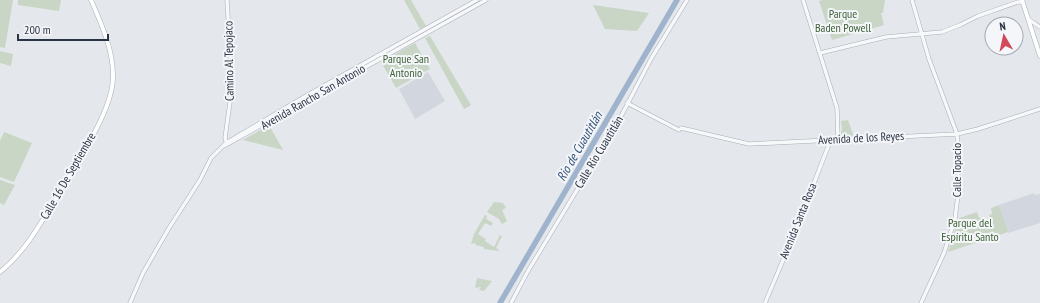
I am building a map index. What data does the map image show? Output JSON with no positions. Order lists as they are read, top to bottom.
{
  "streets": {
    "main road": ["Calle 16 De Septiembre"],
    "street": [
      "Camino Al Tepojaco",
      "Avenida Rancho San Antonio",
      "Avenida de los Reyes",
      "Calle Río Cuautitlán",
      "Calle Topacio",
      "Avenida Santa Rosa"
    ]
  },
  "crossings": [
    ["Camino Al Tepojaco", "Avenida Rancho San Antonio"],
    ["Avenida de los Reyes", "Calle Río Cuautitlán"],
    ["Avenida de los Reyes", "Calle Topacio"],
    ["Avenida de los Reyes", "Avenida Santa Rosa"]
  ],
  "water": ["Rio de Cuautitlán"],
  "parks": ["Parque Baden Powell", "Parque San Antonio", "Parque del Espíritu Santo"],
  "scale_bar": "200 m",
  "north": "top"
}
